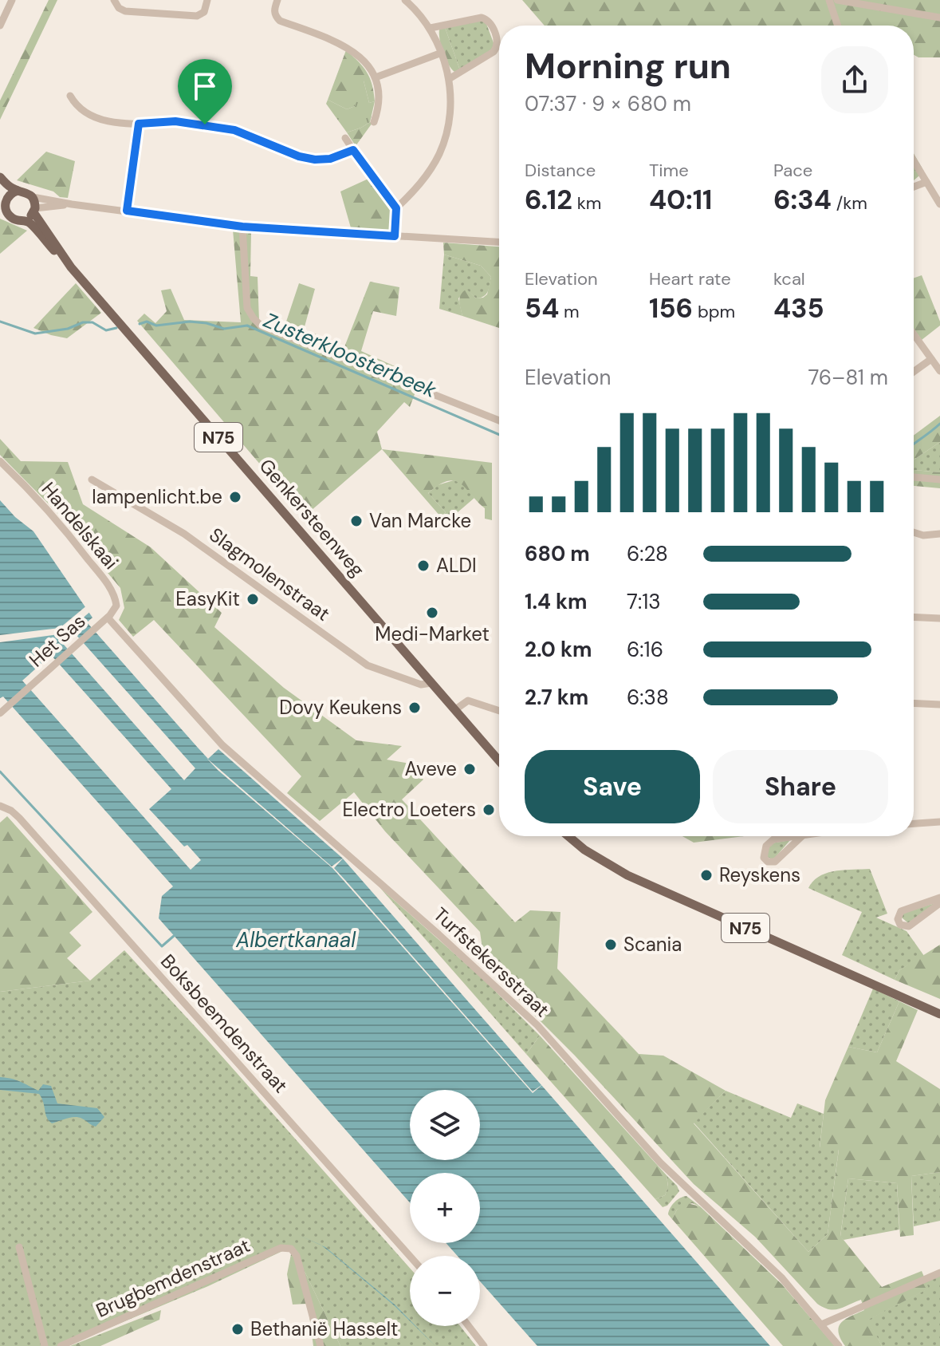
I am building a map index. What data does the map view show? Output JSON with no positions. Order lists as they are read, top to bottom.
{
  "streets": {
    "main road": ["N75", "Genkersteenweg"],
    "street": [
      "Handelskaai",
      "Slagmolenstraat",
      "Het Sas",
      "Turfstekersstraat",
      "Boksbeemdenstraat",
      "Brugbemdenstraat"
    ]
  },
  "crossings": [
    ["Genkersteenweg", "Slagmolenstraat"],
    ["Handelskaai", "Het Sas"],
    ["Handelskaai", "Turfstekersstraat"],
    ["Het Sas", "Turfstekersstraat"]
  ],
  "water": ["Zusterkloosterbeek", "Albertkanaal"],
  "places": [
    "lampenlicht.be",
    "Van Marcke",
    "ALDI",
    "EasyKit",
    "Medi-Market",
    "Dovy Keukens",
    "Aveve",
    "Electro Loeters",
    "Reyskens",
    "Scania",
    "Bethanië Hasselt"
  ],
  "page": {
    "heading": ["Morning run", "07:37 · 9 × 680 m"],
    "stats": [
      ["Distance", "6.12 km"],
      ["Time", "40:11"],
      ["Pace", "6:34 /km"],
      ["Elevation", "54 m"],
      ["Heart rate", "156 bpm"],
      ["kcal", "435"]
    ],
    "chart": ["Elevation", "76–81 m"],
    "list": [
      {
        "name": "680 m",
        "note": "6:28"
      },
      {
        "name": "1.4 km",
        "note": "7:13"
      },
      {
        "name": "2.0 km",
        "note": "6:16"
      },
      {
        "name": "2.7 km",
        "note": "6:38"
      }
    ],
    "buttons": ["Save", "Share"],
    "map_buttons": ["+", "−"]
  }
}
